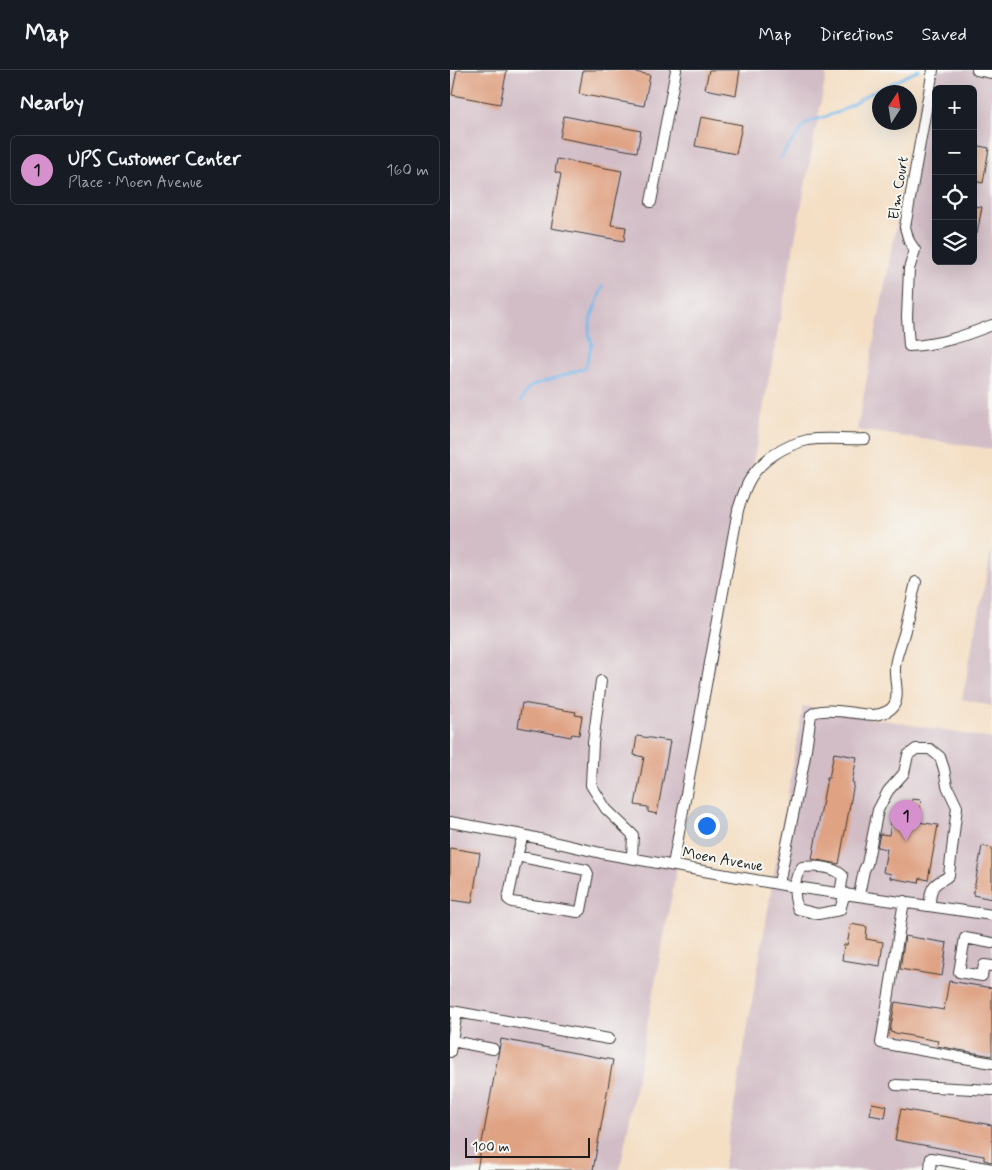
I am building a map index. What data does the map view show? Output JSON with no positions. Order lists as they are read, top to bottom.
{
  "streets": {
    "street": ["Elm Court", "Moen Avenue"]
  },
  "scale_bar": "100 m",
  "north": "top",
  "page": {
    "header": "Map",
    "nav": ["Map", "Directions", "Saved"],
    "heading": "Nearby",
    "map_buttons": ["+", "−"],
    "list": [
      {
        "mark": "1",
        "name": "UPS Customer Center",
        "note": "Place · Moen Avenue",
        "value": "160 m"
      }
    ],
    "pins": "1",
    "scale": "100 m"
  }
}
